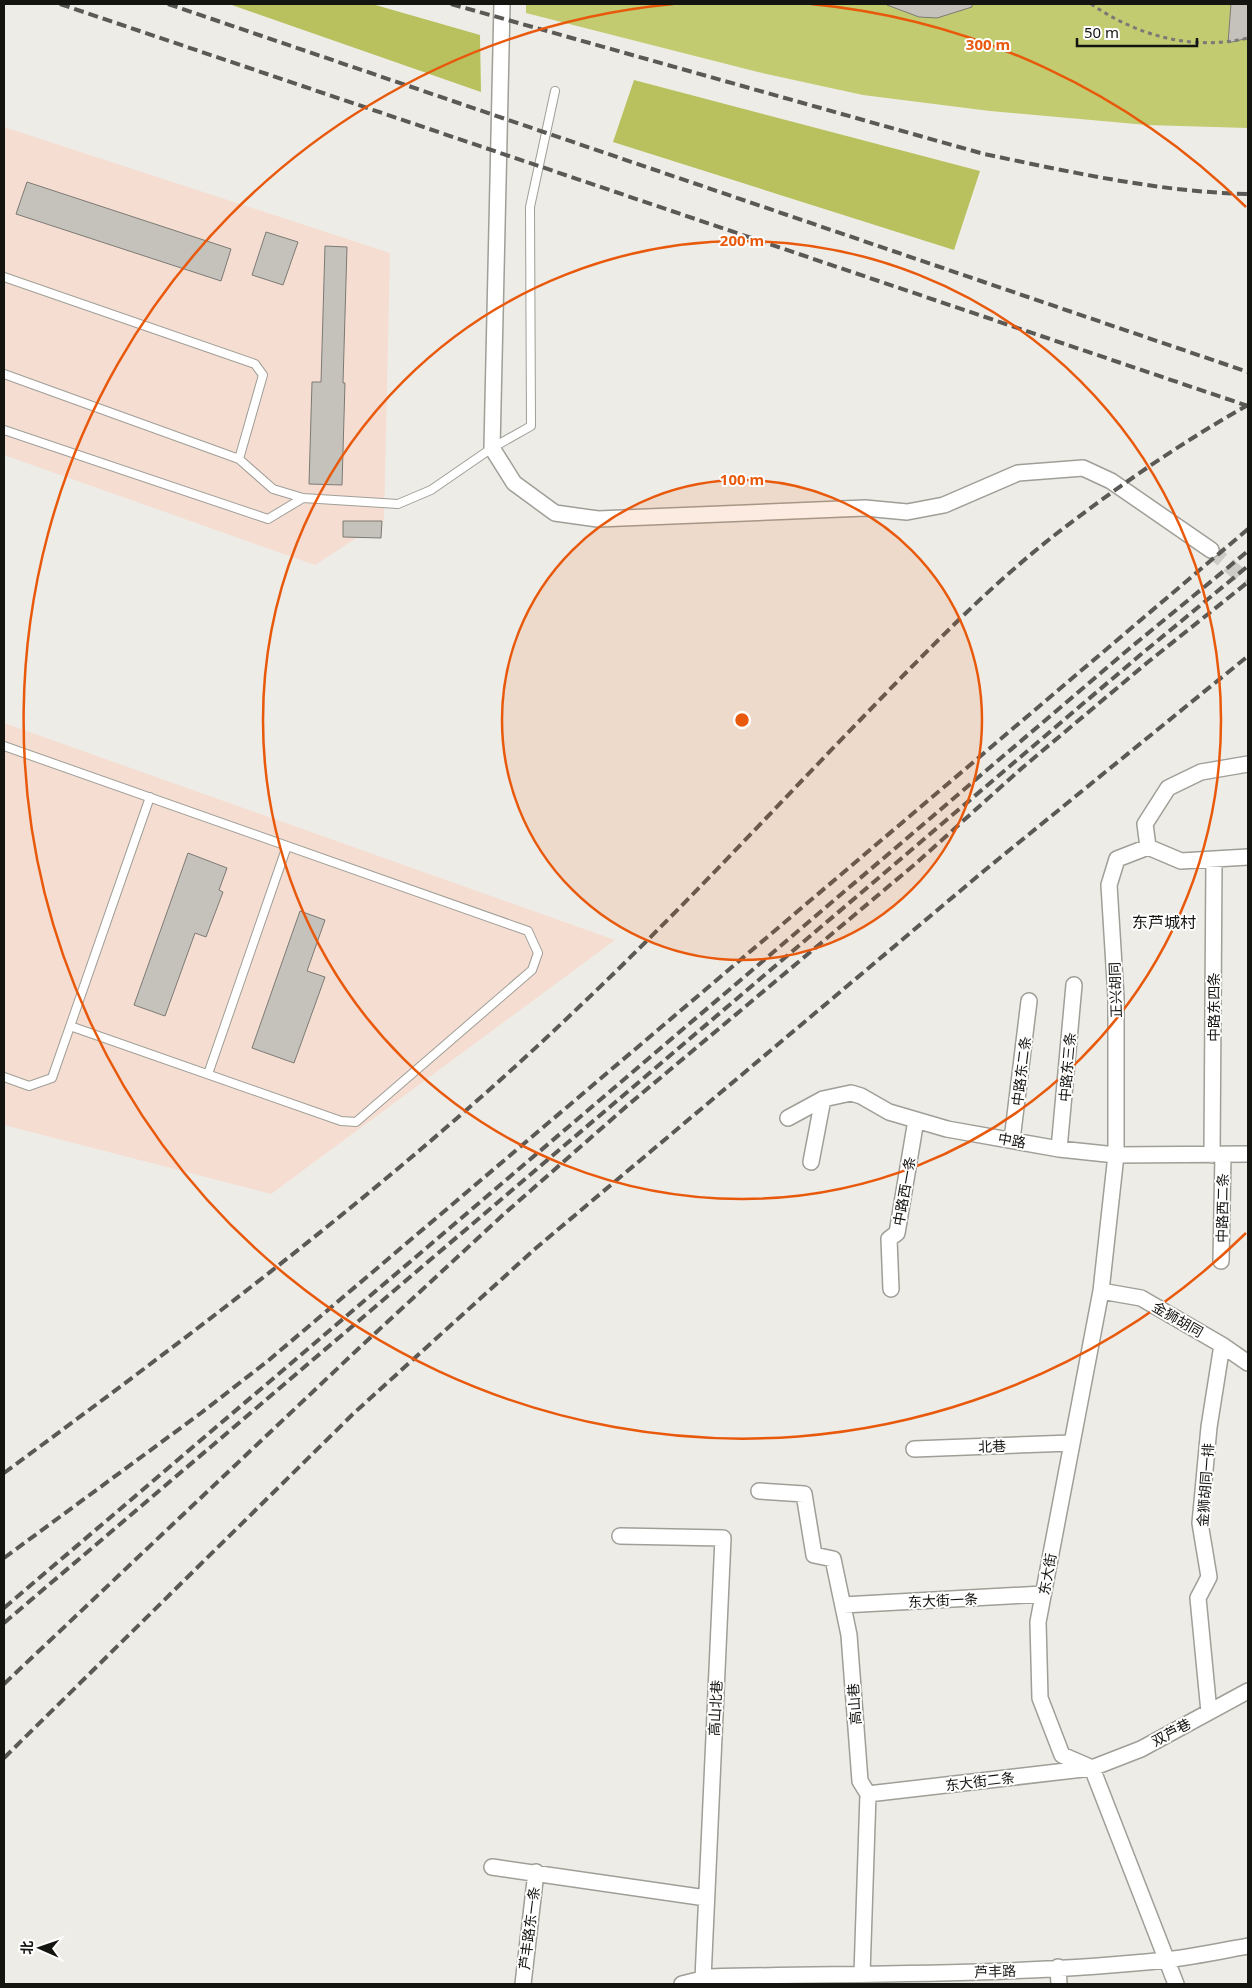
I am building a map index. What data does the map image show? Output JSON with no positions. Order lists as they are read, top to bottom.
{
  "streets": {
    "street": [
      "正兴胡同",
      "中路东四条",
      "中路东三条",
      "中路东二条",
      "中路",
      "中路西一条",
      "中路西二条",
      "金狮胡同",
      "北巷",
      "金狮胡同一排",
      "东大街",
      "东大街一条",
      "高山巷",
      "高山北巷",
      "双芦巷",
      "东大街二条",
      "芦丰路东一条",
      "芦丰路"
    ]
  },
  "crossings": [
    ["正兴胡同", "中路"],
    ["正兴胡同", "东大街"],
    ["中路东四条", "中路"],
    ["中路东四条", "中路西二条"],
    ["中路东三条", "中路"],
    ["中路东二条", "中路"],
    ["中路", "中路西一条"],
    ["中路", "中路西二条"],
    ["中路", "东大街"],
    ["金狮胡同", "金狮胡同一排"],
    ["金狮胡同", "东大街"],
    ["北巷", "东大街"],
    ["金狮胡同一排", "双芦巷"],
    ["东大街", "东大街一条"],
    ["东大街", "双芦巷"],
    ["东大街", "东大街二条"],
    ["东大街一条", "高山巷"],
    ["高山巷", "东大街二条"],
    ["高山巷", "芦丰路"],
    ["高山北巷", "芦丰路"],
    ["双芦巷", "东大街二条"]
  ],
  "districts": ["东芦城村"],
  "scale_bar": "50 m",
  "north": "left",
  "rings": ["300 m", "200 m", "100 m"]
}
